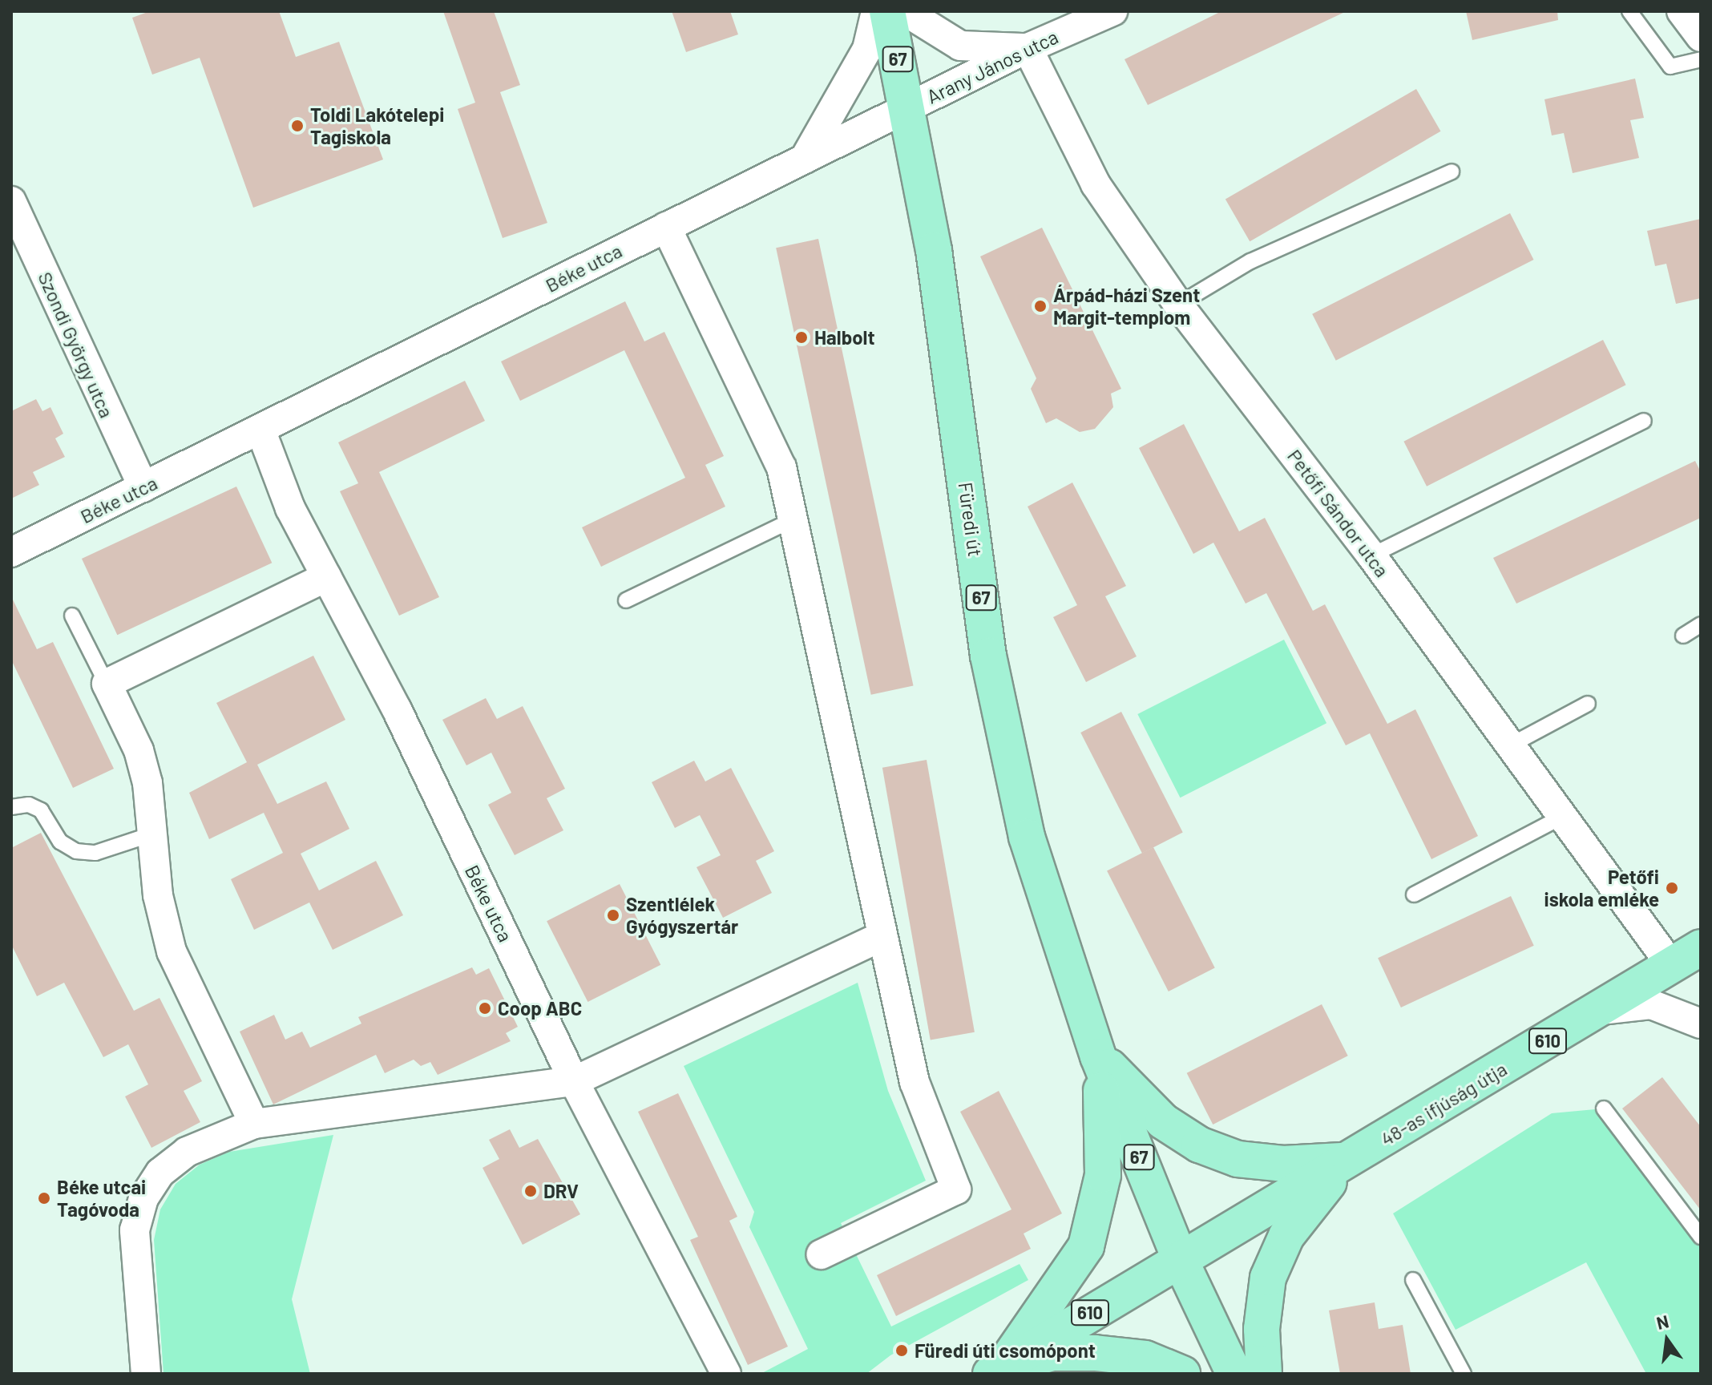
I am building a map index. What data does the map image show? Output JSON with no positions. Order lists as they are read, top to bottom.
{
  "streets": {
    "main road": [
      "67",
      "Füredi út",
      "610",
      "48-as ifjúság útja"
    ],
    "street": [
      "Arany János utca",
      "Béke utca",
      "Szondi György utca",
      "Petőfi Sándor utca"
    ]
  },
  "crossings": [
    ["67", "Füredi út"],
    ["67", "610"],
    ["Arany János utca", "Béke utca"],
    ["Arany János utca", "Petőfi Sándor utca"],
    ["Arany János utca", "Füredi út"],
    ["Béke utca", "Szondi György utca"],
    ["Béke utca", "Füredi út"],
    ["Petőfi Sándor utca", "48-as ifjúság útja"],
    ["610", "48-as ifjúság útja"]
  ],
  "places": [
    "Toldi Lakótelepi Tagiskola",
    "Árpád-házi Szent Margit-templom",
    "Halbolt",
    "Petőfi iskola emléke",
    "Szentlélek Gyógyszertár",
    "Coop ABC",
    "DRV",
    "Béke utcai Tagóvoda",
    "Füredi úti csomópont"
  ],
  "north": "top"
}
